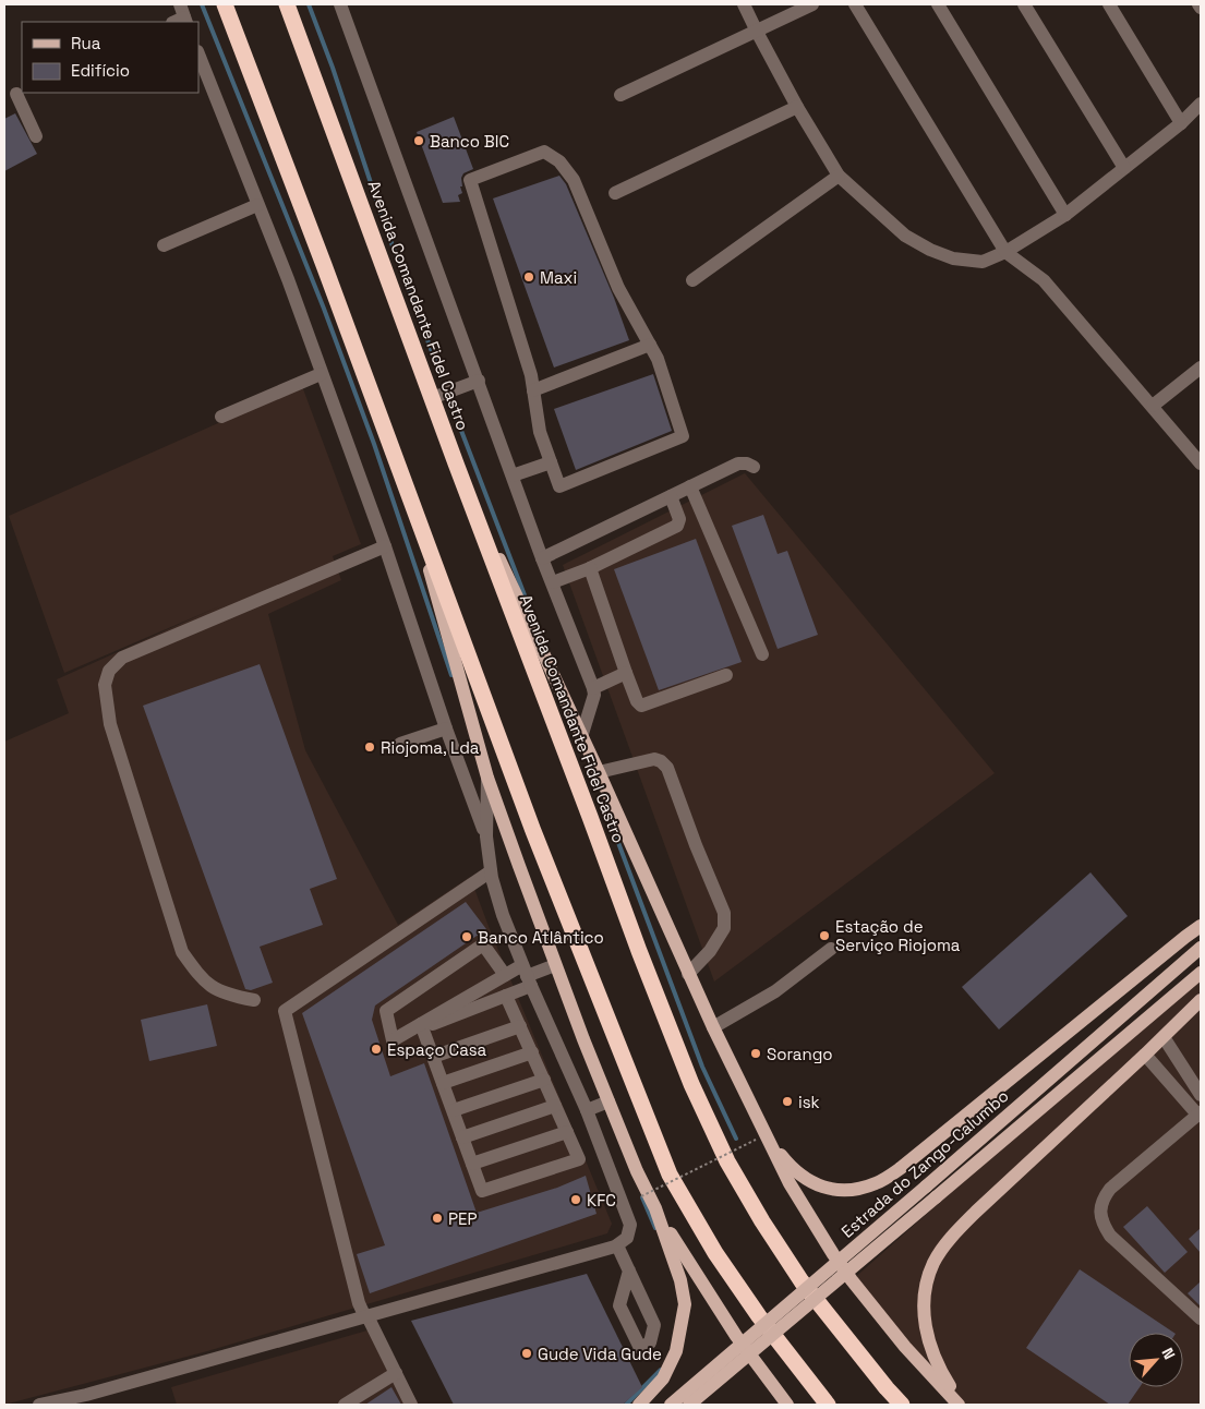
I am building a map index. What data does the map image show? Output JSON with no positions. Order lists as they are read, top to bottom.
{
  "streets": {
    "highway": ["Avenida Comandante Fidel Castro"],
    "main road": ["Estrada do Zango-Calumbo"]
  },
  "places": [
    "Banco BIC",
    "Maxi",
    "Riojoma, Lda",
    "Estação de Serviço Riojoma",
    "Banco Atlântico",
    "Espaço Casa",
    "Sorango",
    "isk",
    "KFC",
    "PEP",
    "Gude Vida Gude"
  ],
  "legend": ["Rua", "Edifício"],
  "north": "top right"
}
